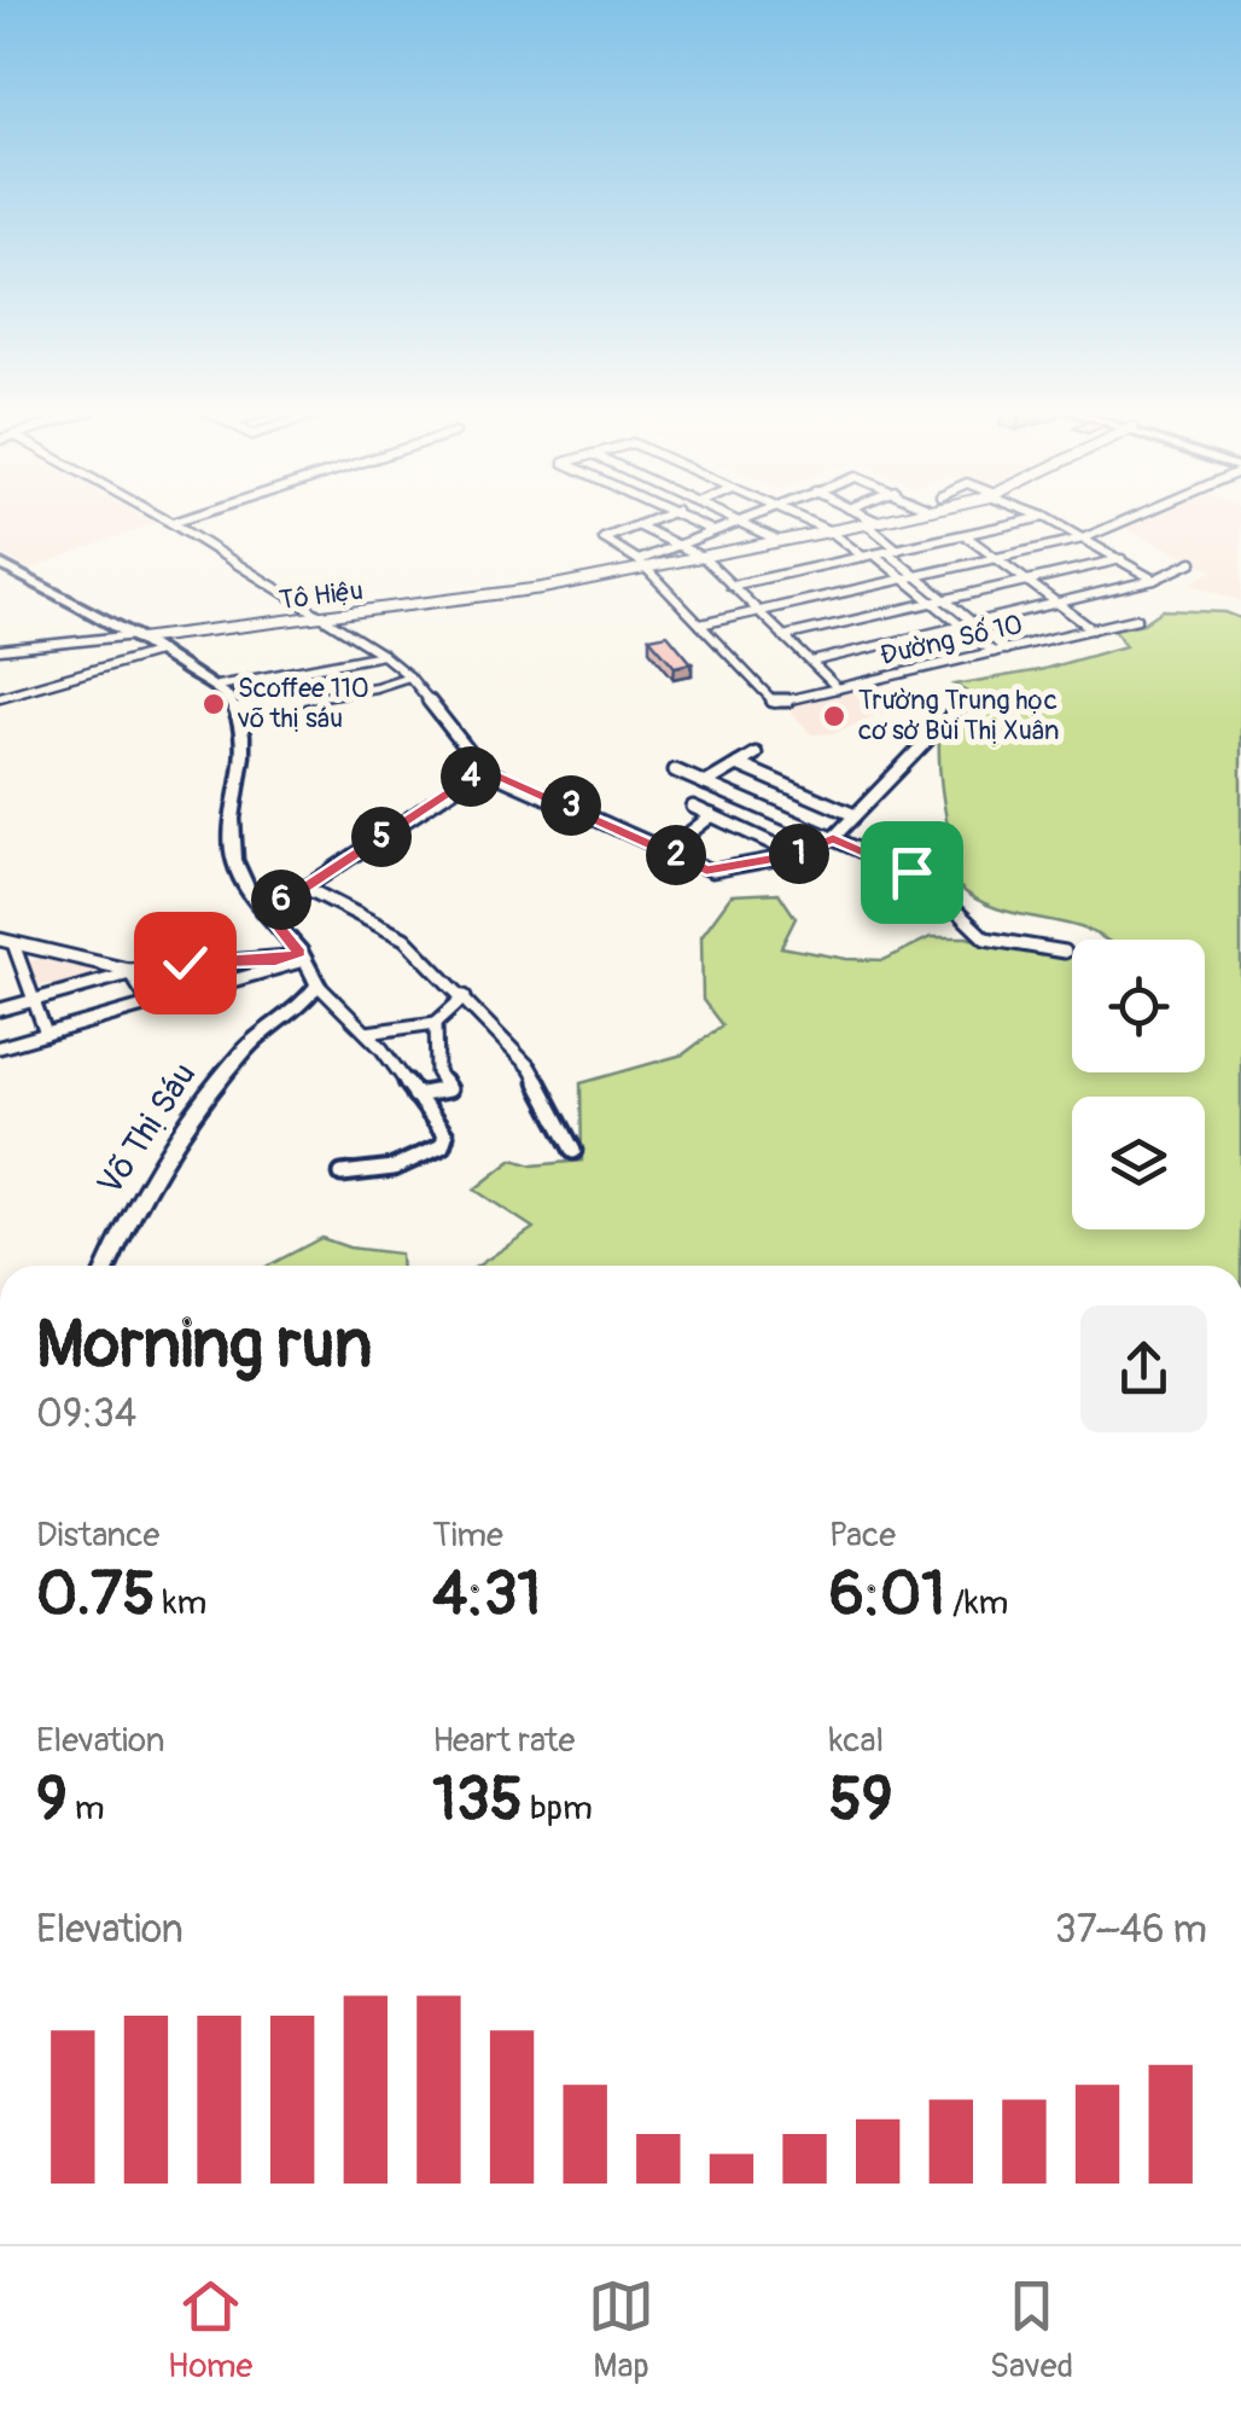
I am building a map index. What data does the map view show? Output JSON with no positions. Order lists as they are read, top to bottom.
{
  "streets": {
    "main road": ["Võ Thị Sáu"],
    "street": ["Tô Hiệu", "Đường Số 10"]
  },
  "places": ["Scoffee 110 võ thị sáu", "Trường Trung học cơ sở Bùi Thị Xuân"],
  "page": {
    "pins": [
      "4",
      "3",
      "5",
      "1",
      "2",
      "6"
    ],
    "heading": ["Morning run", "09:34"],
    "stats": [
      ["Distance", "0.75 km"],
      ["Time", "4:31"],
      ["Pace", "6:01 /km"],
      ["Elevation", "9 m"],
      ["Heart rate", "135 bpm"],
      ["kcal", "59"]
    ],
    "chart": ["Elevation", "37–46 m"],
    "tabs": ["Home", "Map", "Saved"]
  }
}
